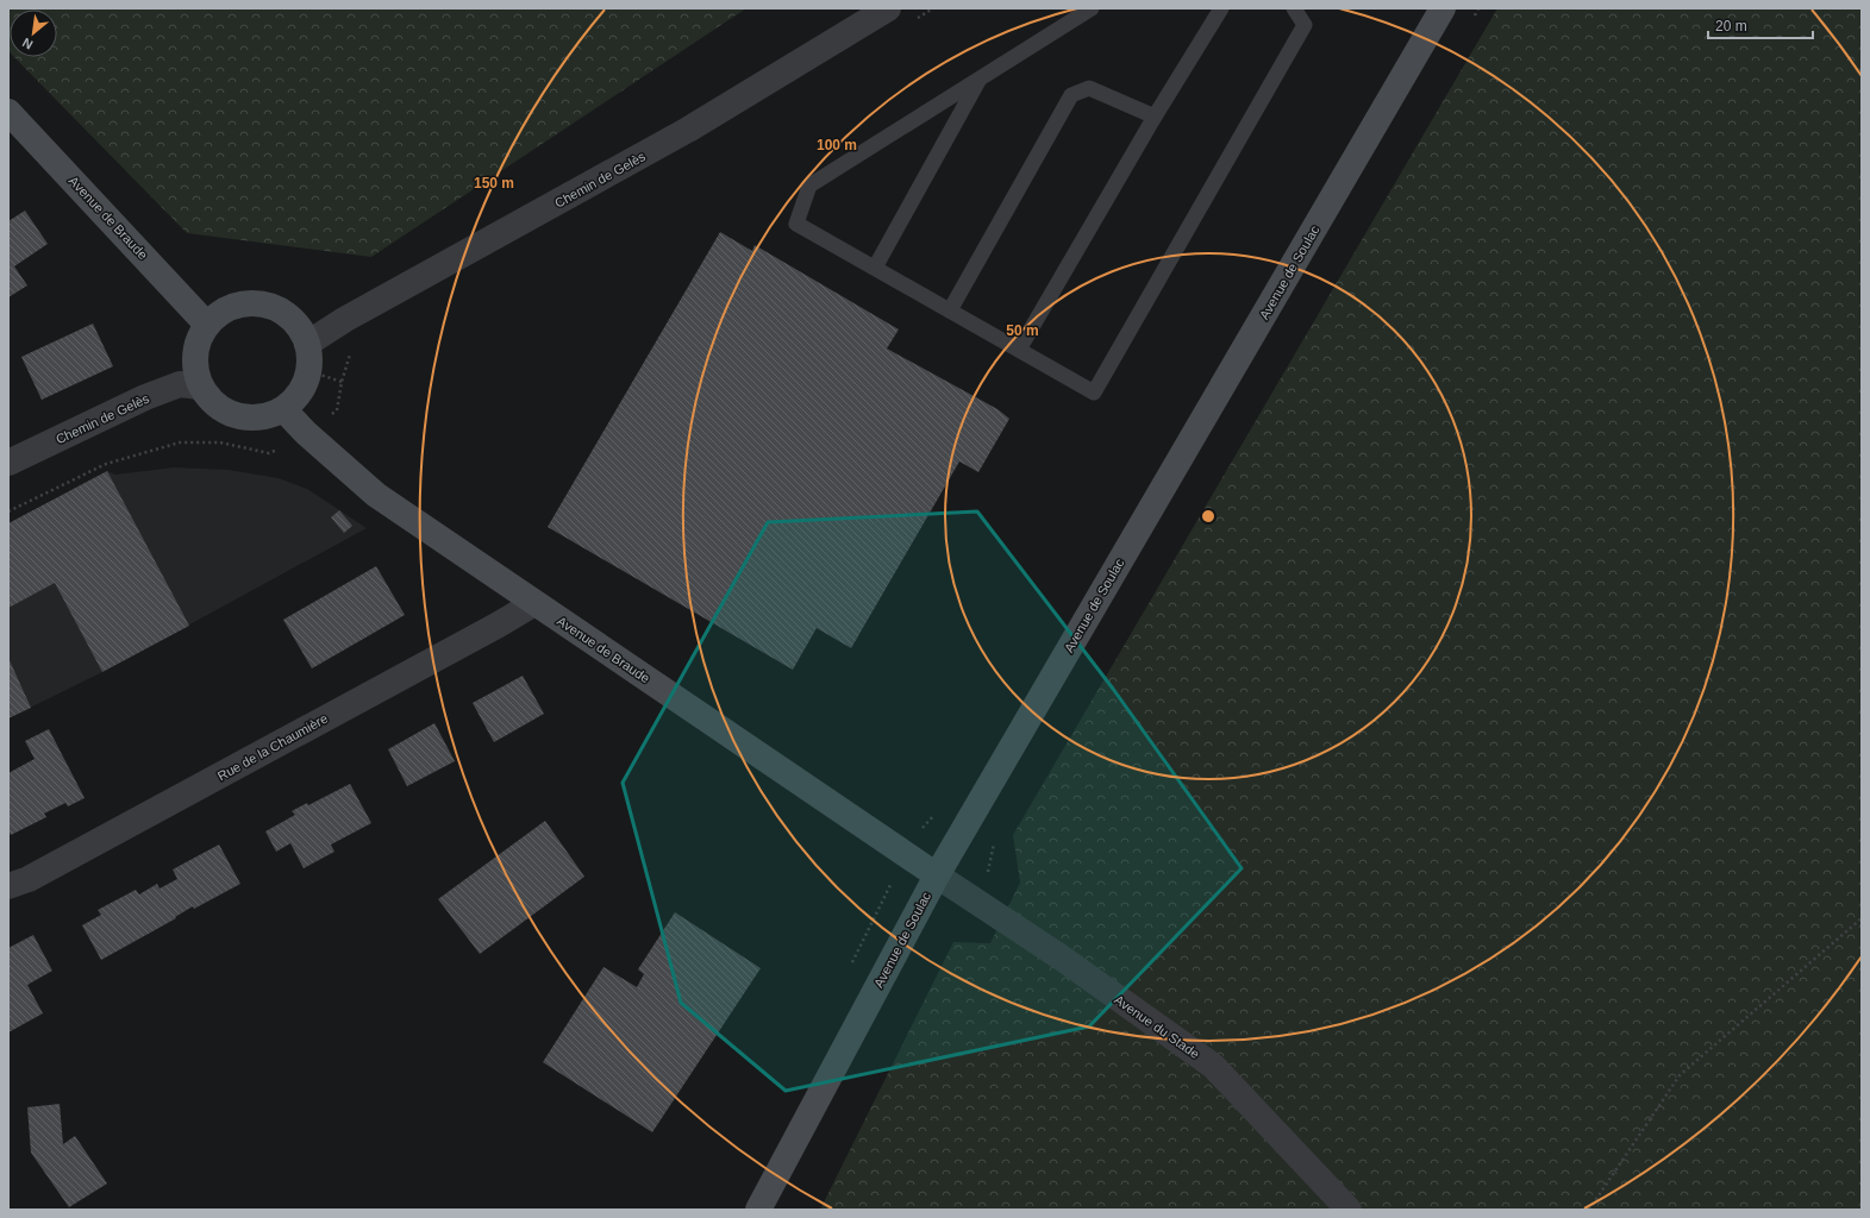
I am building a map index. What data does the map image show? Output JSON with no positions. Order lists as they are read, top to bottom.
{
  "streets": {
    "street": [
      "Chemin de Gelès",
      "Avenue de Braude",
      "Avenue de Soulac",
      "Rue de la Chaumière",
      "Avenue du Stade"
    ]
  },
  "crossings": [
    ["Chemin de Gelès", "Avenue de Braude"],
    ["Avenue de Braude", "Avenue de Soulac"],
    ["Avenue de Braude", "Rue de la Chaumière"],
    ["Avenue de Braude", "Avenue du Stade"],
    ["Avenue de Soulac", "Avenue du Stade"]
  ],
  "scale_bar": "20 m",
  "north": "bottom left",
  "rings": ["100 m", "150 m", "50 m"]
}
